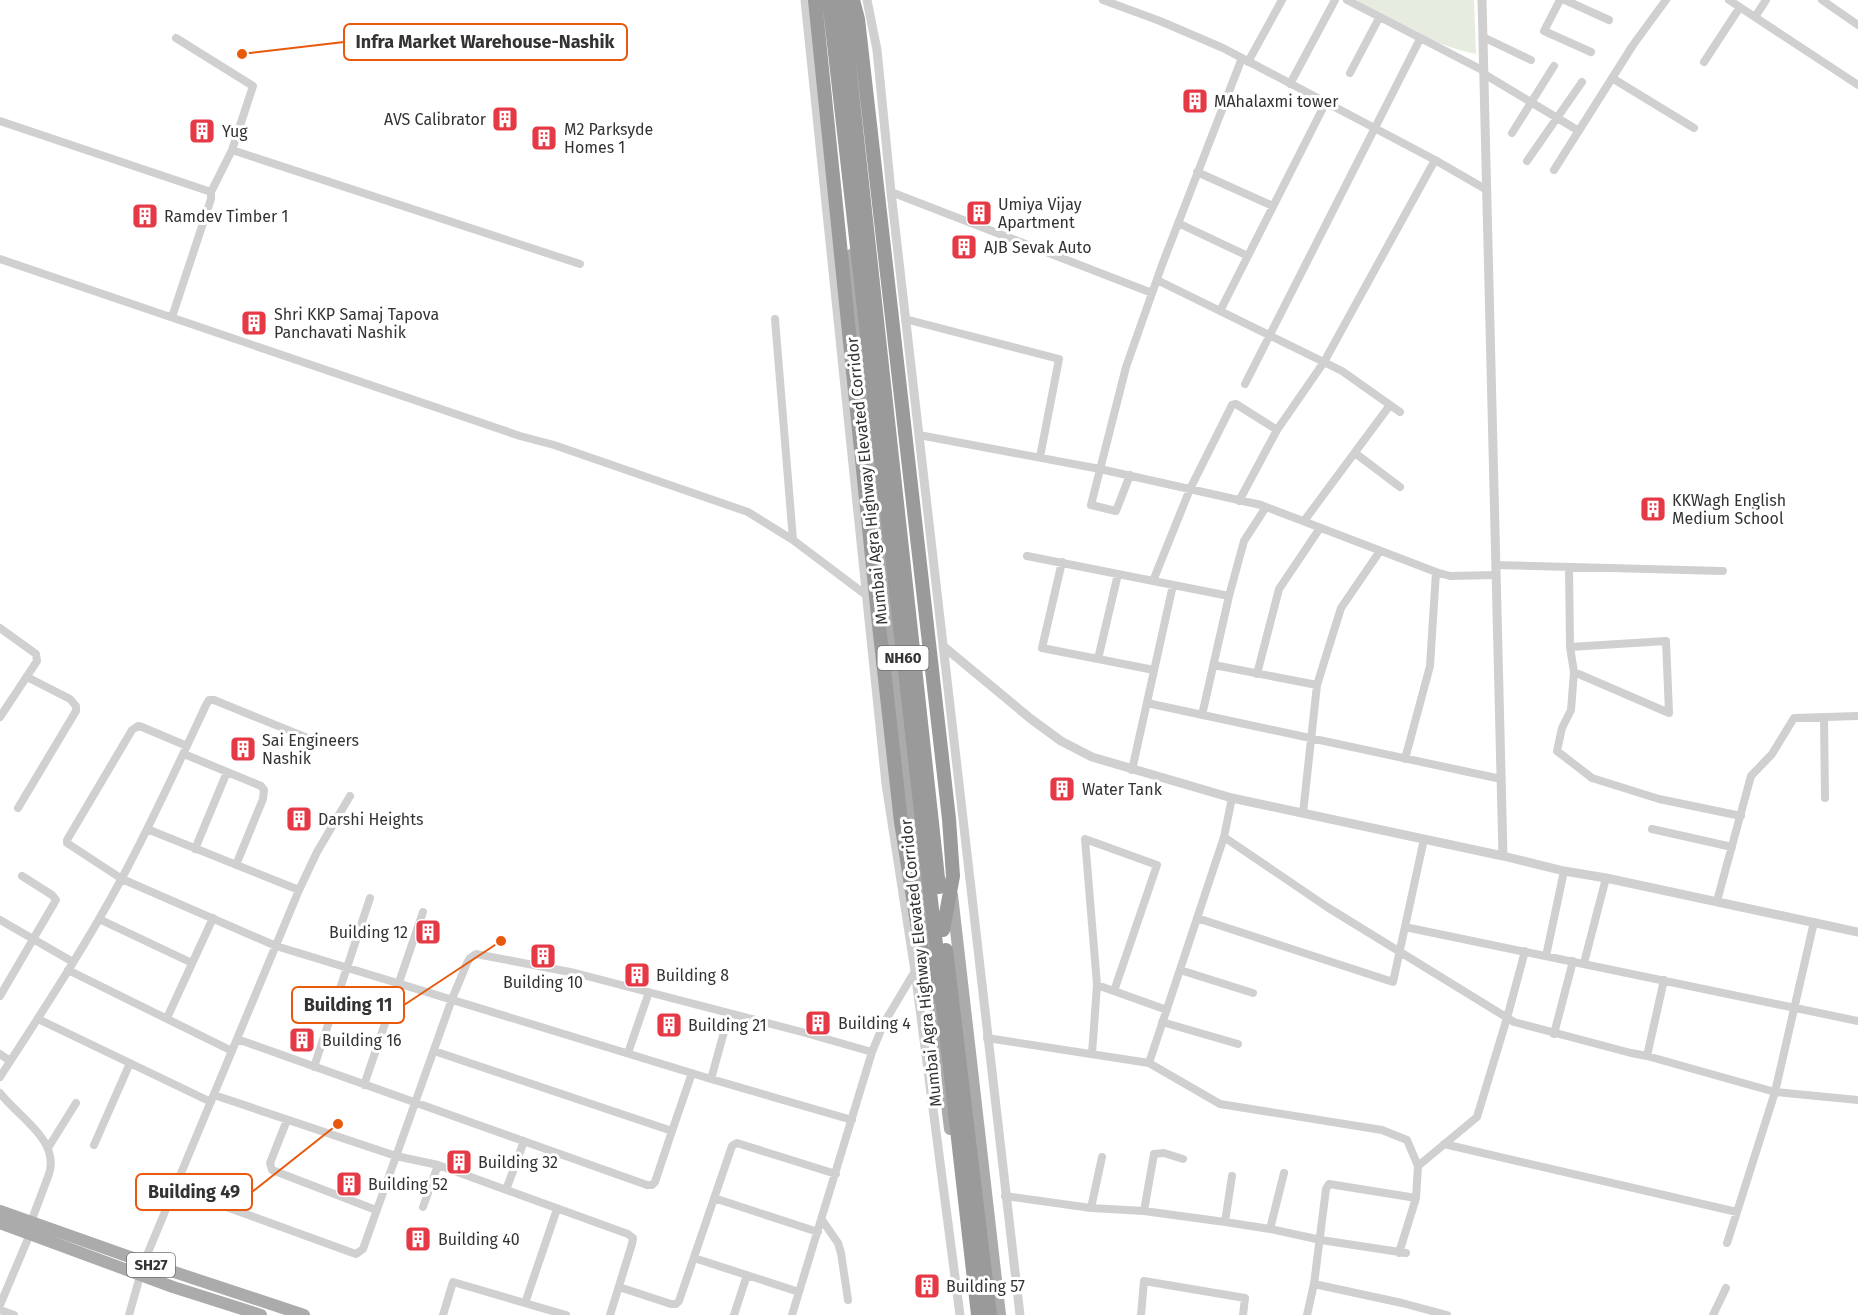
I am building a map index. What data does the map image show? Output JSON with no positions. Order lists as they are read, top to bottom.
{
  "streets": {
    "highway": ["Mumbai Agra Highway Elevated Corridor", "NH60"],
    "main road": ["SH27"]
  },
  "places": {
    "other": ["Infra Market Warehouse-Nashik", "Building 11", "Building 49"],
    "building": [
      "MAhalaxmi tower",
      "AVS Calibrator",
      "Yug",
      "M2 Parksyde Homes 1",
      "Umiya Vijay Apartment",
      "Ramdev Timber 1",
      "AJB Sevak Auto",
      "Shri KKP Samaj Tapova Panchavati Nashik",
      "KKWagh English Medium School",
      "Sai Engineers Nashik",
      "Water Tank",
      "Darshi Heights",
      "Building 12",
      "Building 10",
      "Building 8",
      "Building 4",
      "Building 21",
      "Building 16",
      "Building 32",
      "Building 52",
      "Building 40",
      "Building 57"
    ]
  }
}
